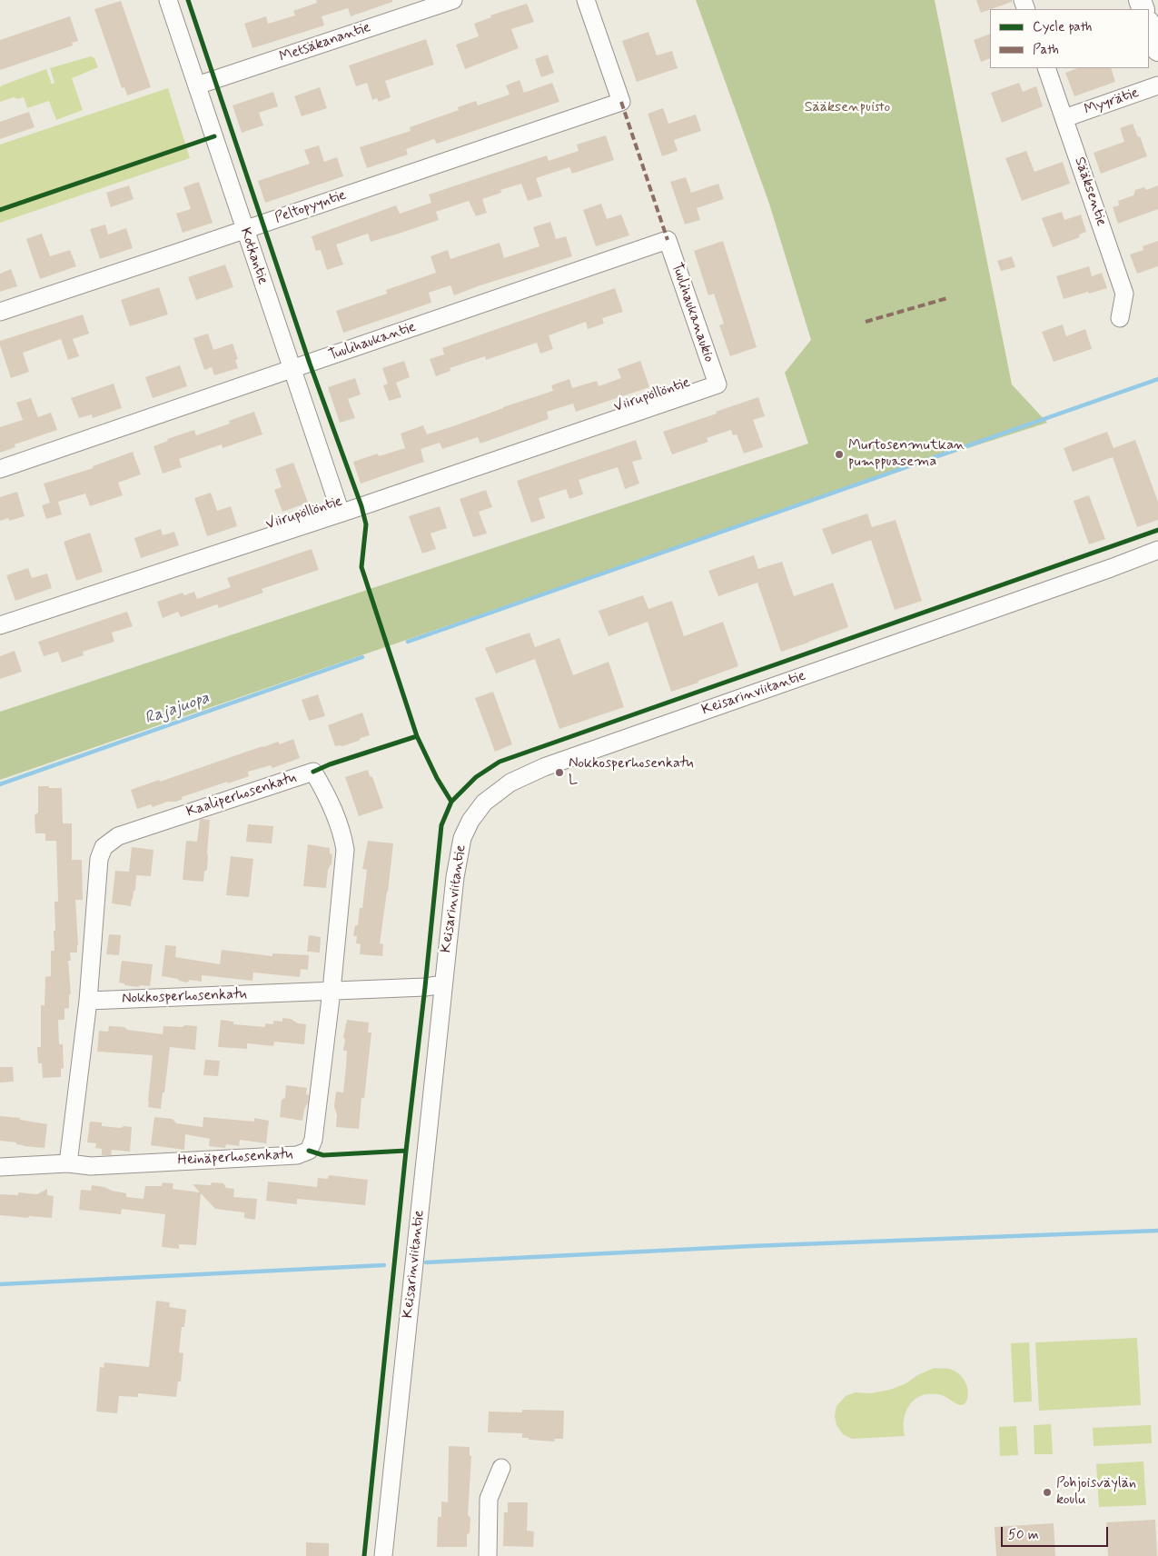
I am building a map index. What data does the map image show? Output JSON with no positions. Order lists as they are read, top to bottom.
{
  "streets": {
    "street": [
      "Metsäkanantie",
      "Myyrätie",
      "Sääksentie",
      "Peltopyyntie",
      "Kotkantie",
      "Tuulihaukanaukio",
      "Tuulihaukantie",
      "Viirupöllöntie",
      "Keisarinviitantie",
      "Kaaliperhosenkatu",
      "Nokkosperhosenkatu",
      "Heinäperhosenkatu"
    ]
  },
  "crossings": [
    ["Metsäkanantie", "Kotkantie"],
    ["Myyrätie", "Sääksentie"],
    ["Peltopyyntie", "Kotkantie"],
    ["Kotkantie", "Tuulihaukantie"],
    ["Kotkantie", "Viirupöllöntie"],
    ["Tuulihaukanaukio", "Tuulihaukantie"],
    ["Tuulihaukanaukio", "Viirupöllöntie"],
    ["Keisarinviitantie", "Nokkosperhosenkatu"],
    ["Kaaliperhosenkatu", "Nokkosperhosenkatu"],
    ["Kaaliperhosenkatu", "Heinäperhosenkatu"],
    ["Nokkosperhosenkatu", "Heinäperhosenkatu"]
  ],
  "water": ["Rajajuopa"],
  "parks": ["Sääksenpuisto"],
  "places": ["Murtosenmutkan pumppuasema", "Nokkosperhosenkatu L", "Pohjoisväylän koulu"],
  "legend": ["Cycle path", "Path"],
  "scale_bar": "50 m"
}
